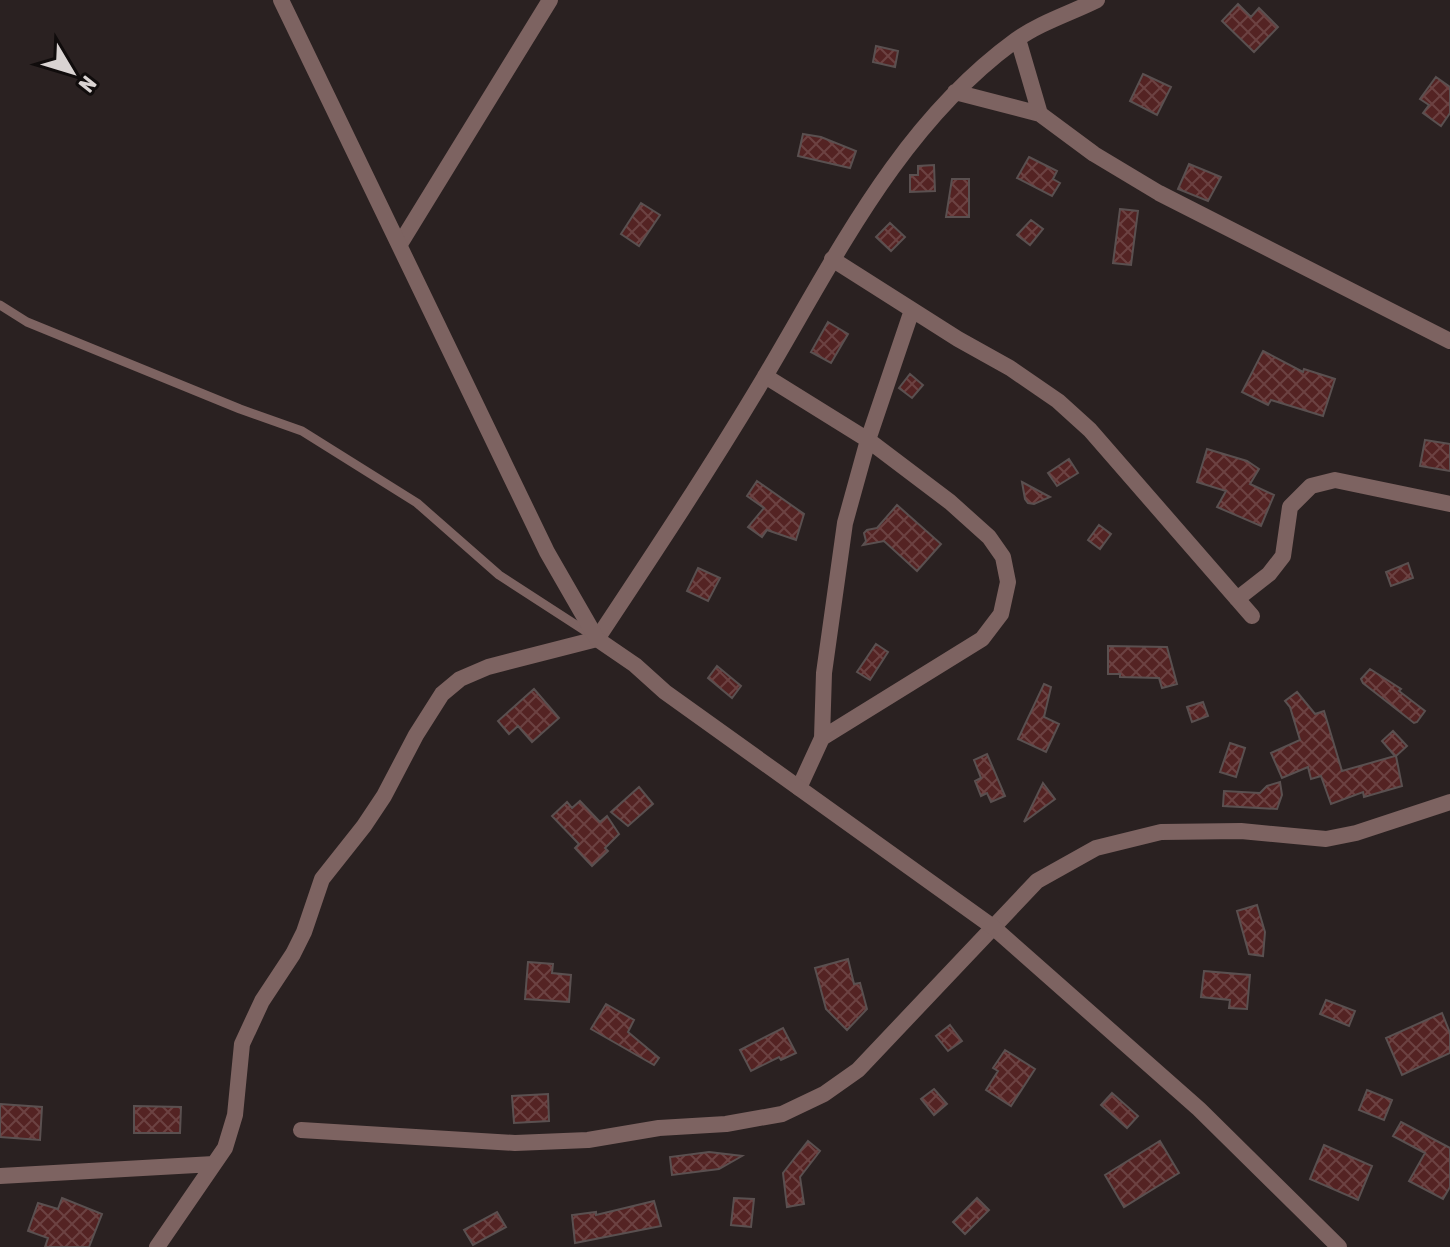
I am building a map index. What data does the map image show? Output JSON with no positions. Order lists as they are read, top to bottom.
{
  "north": "bottom right"
}
